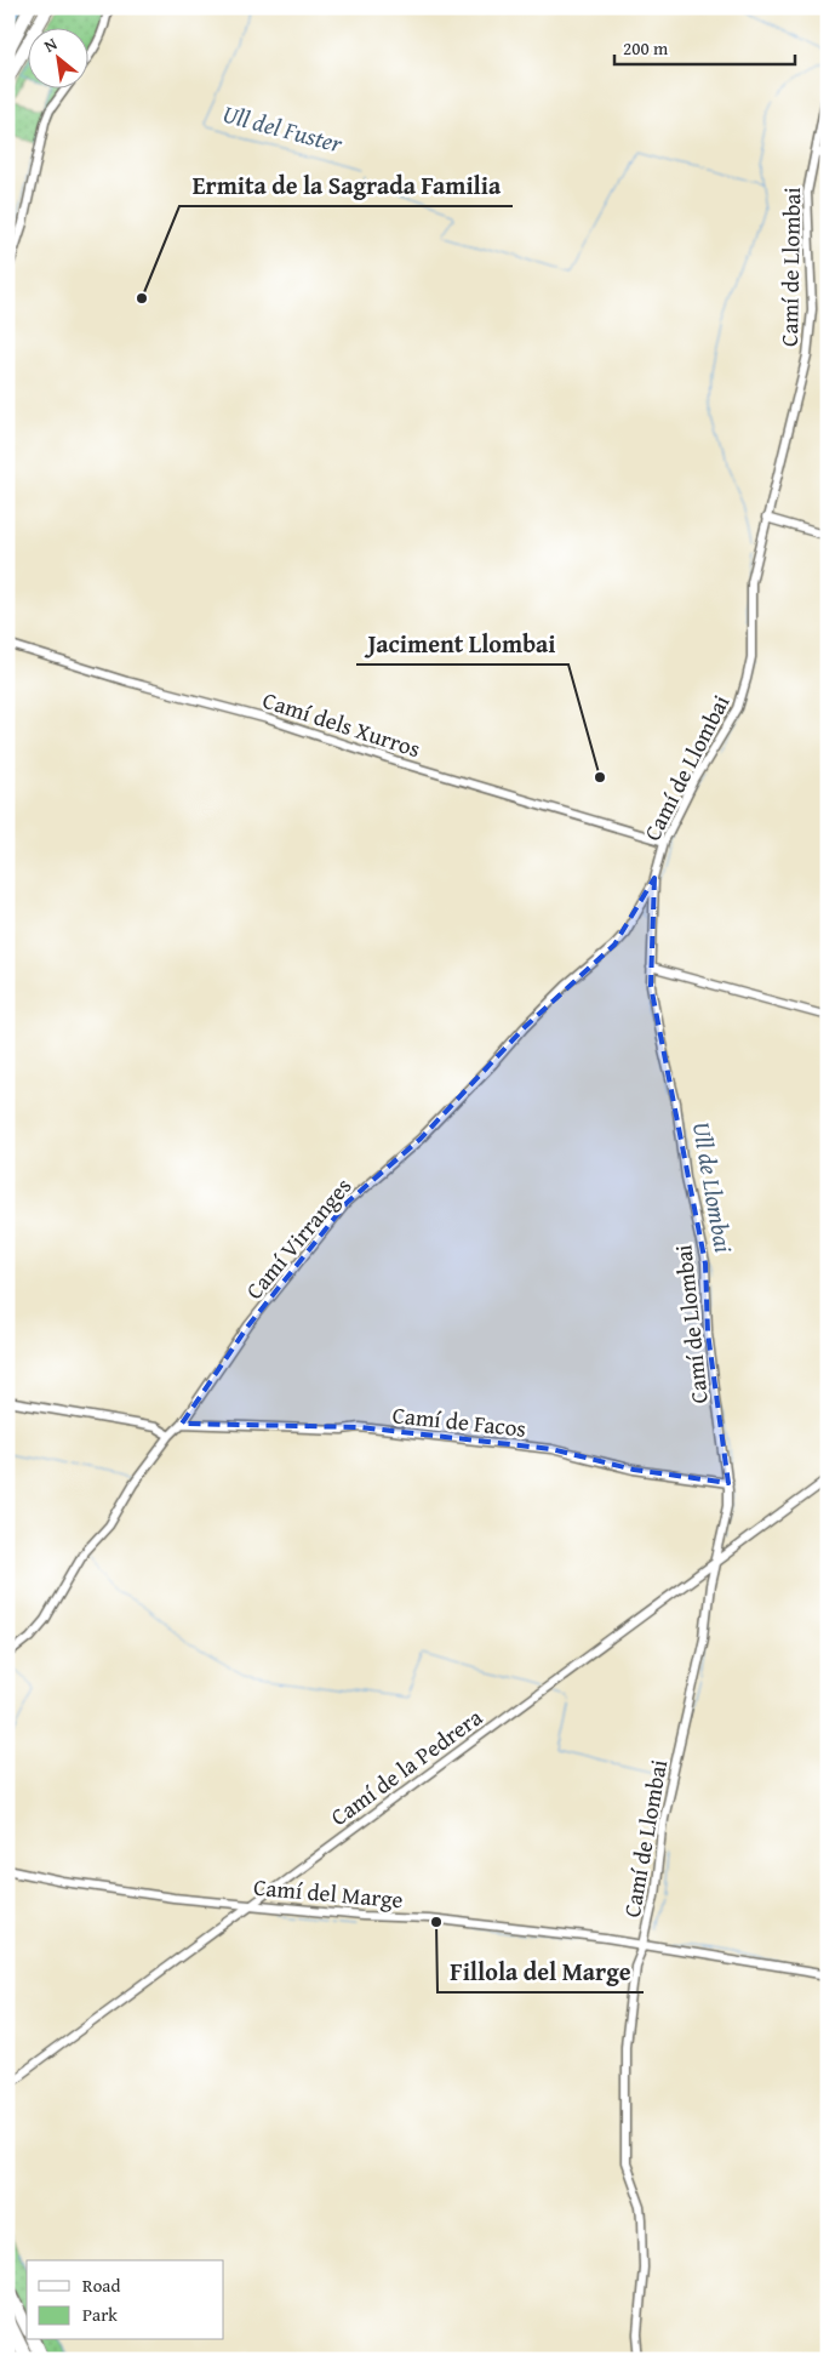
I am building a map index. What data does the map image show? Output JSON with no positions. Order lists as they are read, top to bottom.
{
  "streets": {
    "street": [
      "Camí de Llombai",
      "Camí dels Xurros",
      "Camí Virranges",
      "Camí de Facos",
      "Camí de la Pedrera",
      "Camí del Marge"
    ]
  },
  "crossings": [
    ["Camí de Llombai", "Camí dels Xurros"],
    ["Camí de Llombai", "Camí Virranges"],
    ["Camí de Llombai", "Camí de Facos"],
    ["Camí de Llombai", "Camí de la Pedrera"],
    ["Camí de Llombai", "Camí del Marge"],
    ["Camí Virranges", "Camí de Facos"],
    ["Camí de la Pedrera", "Camí del Marge"]
  ],
  "water": ["Ull del Fuster", "Ull de Llombai"],
  "places": ["Ermita de la Sagrada Familia", "Jaciment Llombai", "Fillola del Marge"],
  "legend": ["Road", "Park"],
  "scale_bar": "200 m",
  "north": "top left"
}
